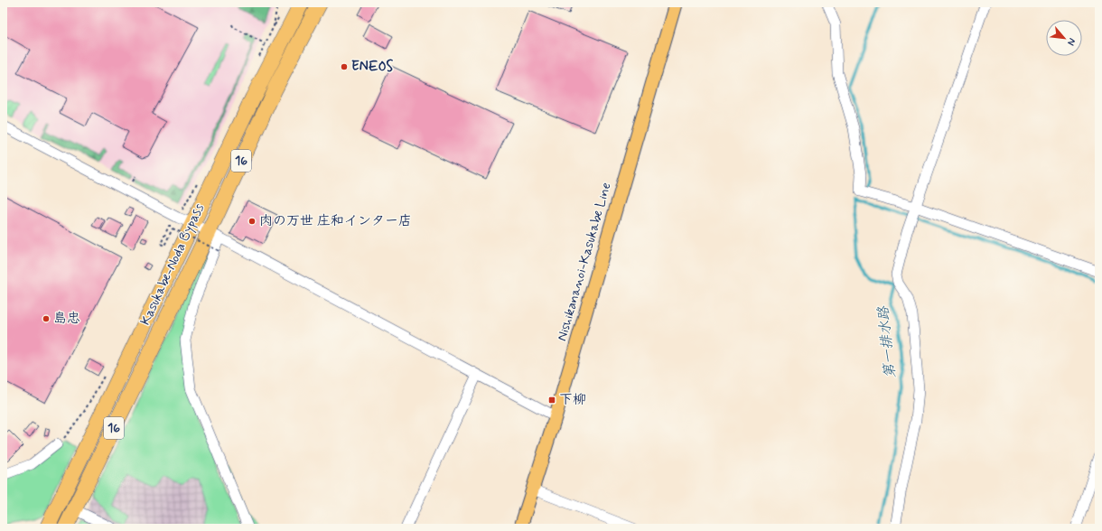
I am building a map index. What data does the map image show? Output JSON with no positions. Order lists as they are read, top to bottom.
{
  "streets": {
    "highway": ["16", "Kasukabe-Noda Bypass"],
    "main road": ["Nishikananoi-Kasukabe Line"]
  },
  "water": ["第一排水路"],
  "places": {
    "other": ["ENEOS", "肉の万世 庄和インター店", "島忠"],
    "transit": ["下柳"]
  },
  "north": "bottom right"
}
